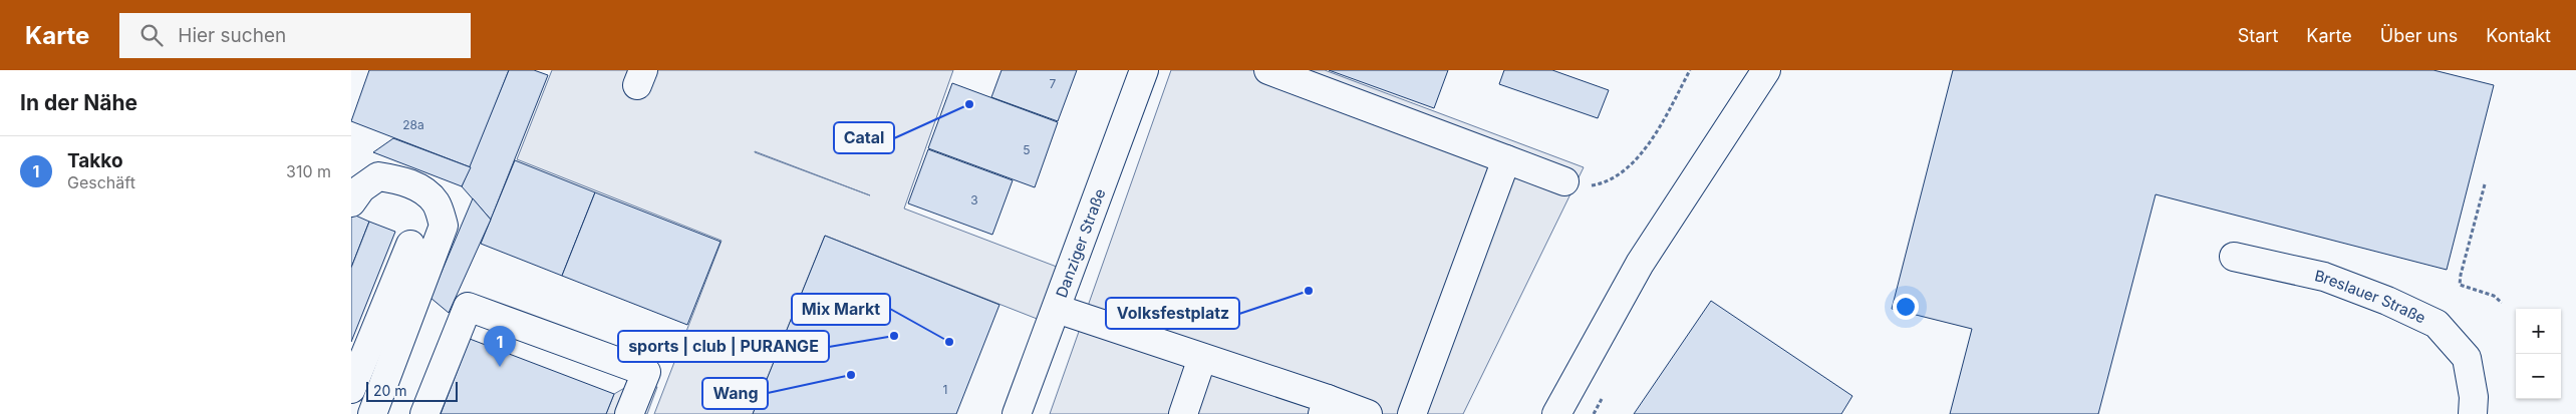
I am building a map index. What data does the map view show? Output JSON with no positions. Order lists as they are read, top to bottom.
{
  "streets": {
    "street": ["Danziger Straße", "Breslauer Straße"]
  },
  "places": [
    "Catal",
    "Volksfestplatz",
    "sports | club | PURANGE",
    "Mix Markt",
    "Wang"
  ],
  "house_numbers": [
    "7",
    "28a",
    "5",
    "3",
    "1"
  ],
  "scale_bar": "20 m",
  "page": {
    "header": "Karte",
    "search": "Hier suchen",
    "nav": [
      "Start",
      "Karte",
      "Über uns",
      "Kontakt"
    ],
    "heading": "In der Nähe",
    "list": [
      {
        "mark": "1",
        "name": "Takko",
        "note": "Geschäft",
        "value": "310 m"
      }
    ],
    "map_buttons": ["+", "−"],
    "pins": "1",
    "scale": "20 m"
  }
}
